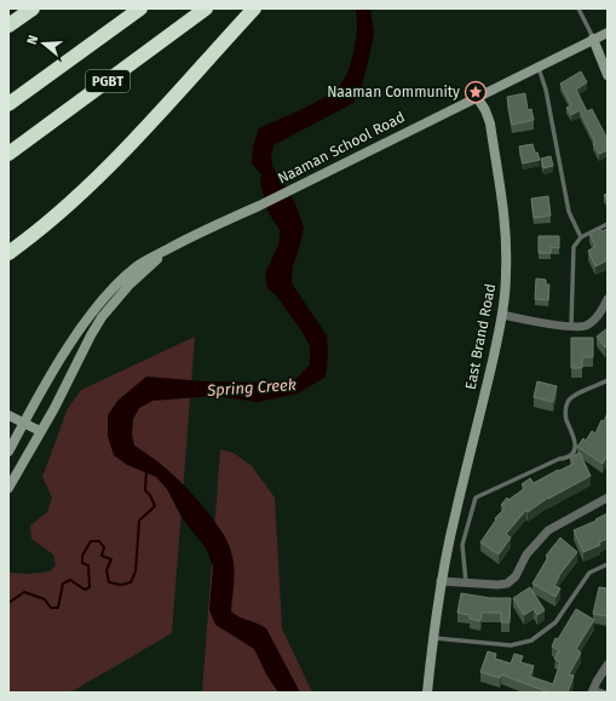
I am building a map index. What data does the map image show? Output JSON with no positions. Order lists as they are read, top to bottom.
{
  "streets": {
    "highway": ["PGBT"],
    "main road": ["Naaman School Road", "East Brand Road"]
  },
  "crossings": [
    ["Naaman School Road", "East Brand Road"]
  ],
  "water": ["Spring Creek"],
  "places": {
    "place": ["Naaman Community"]
  },
  "north": "left"
}
